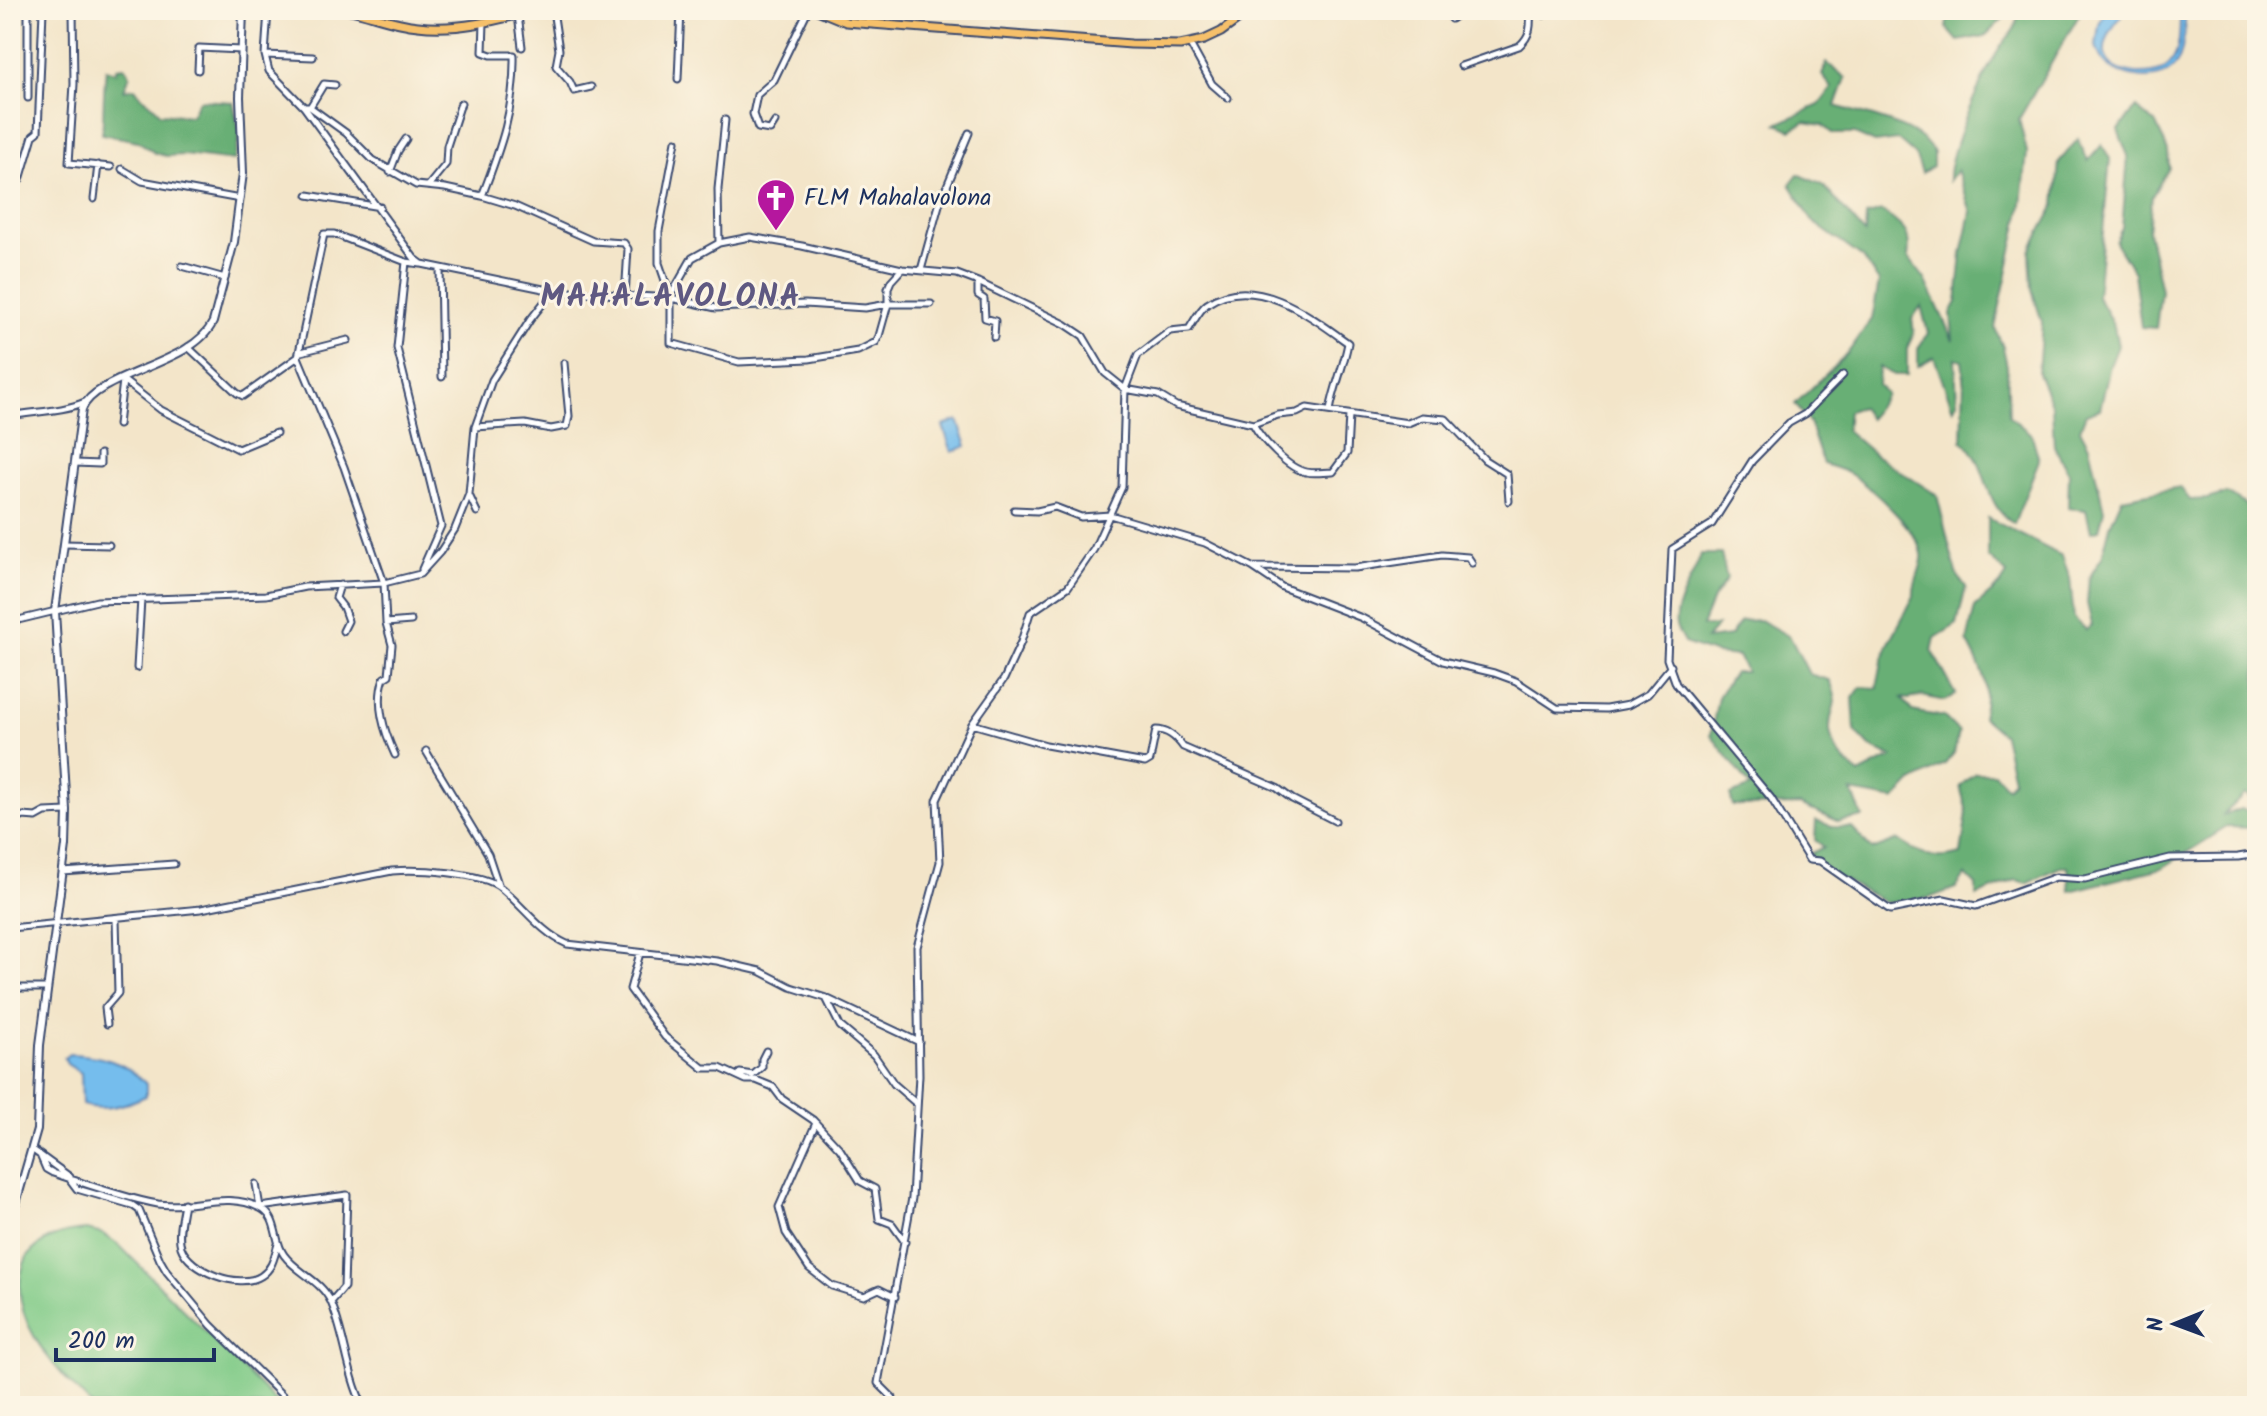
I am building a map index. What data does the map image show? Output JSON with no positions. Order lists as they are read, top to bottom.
{
  "districts": ["MAHALAVOLONA"],
  "places": {
    "church": ["FLM Mahalavolona"]
  },
  "scale_bar": "200 m",
  "north": "left"
}
